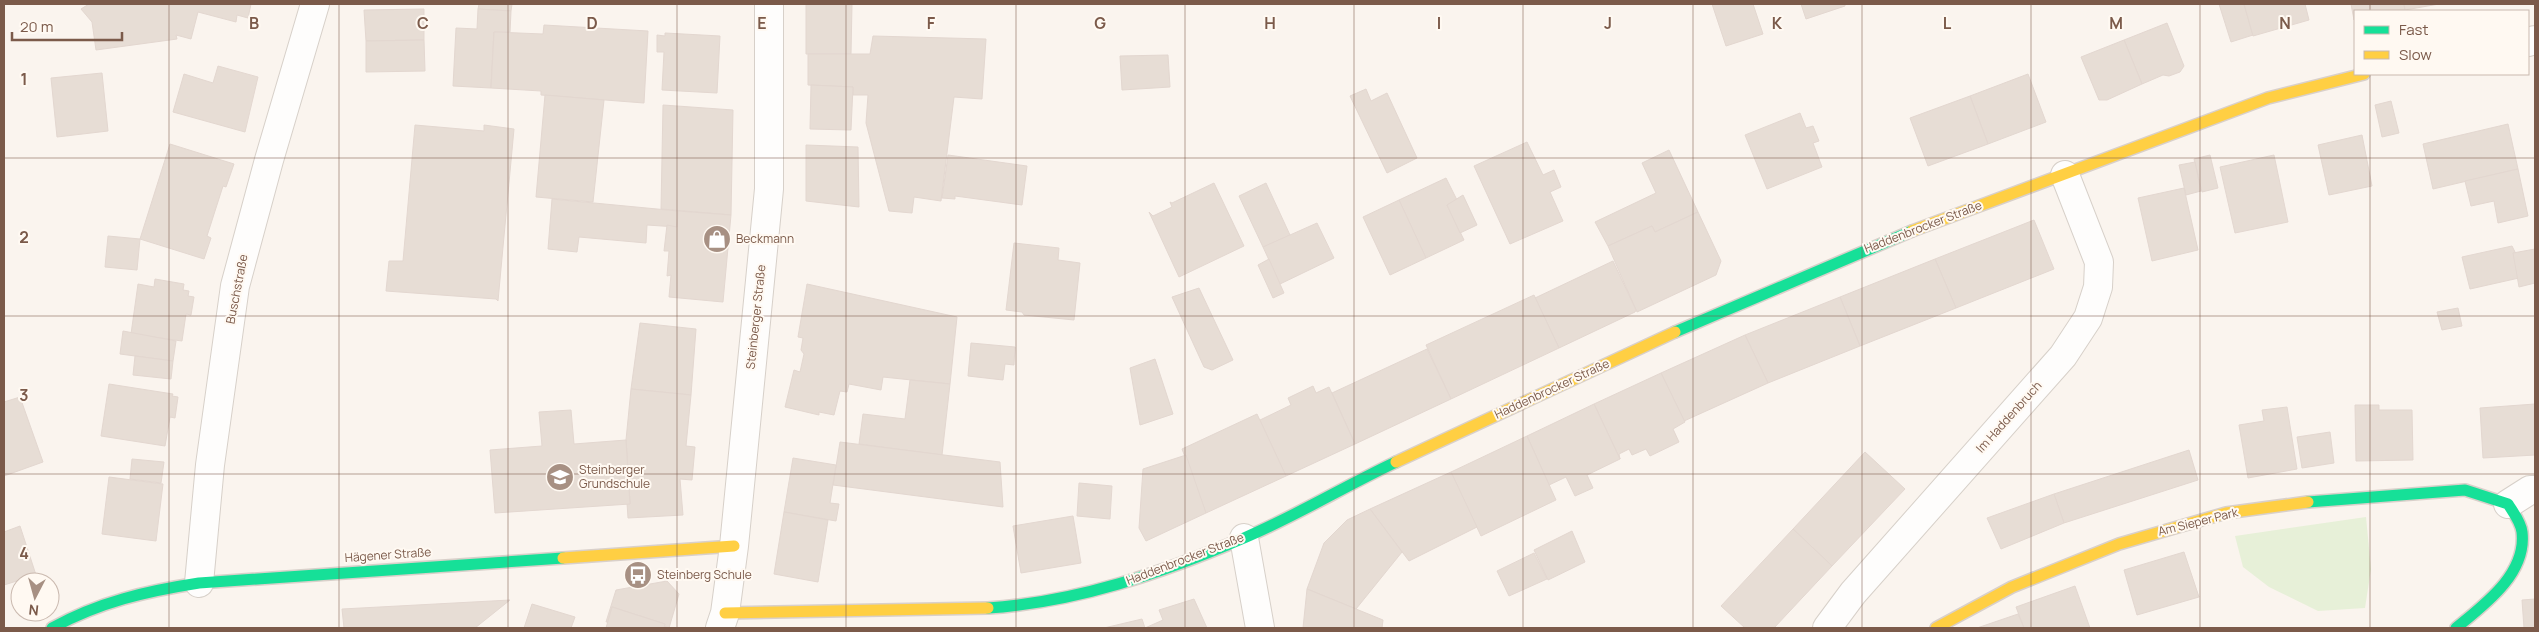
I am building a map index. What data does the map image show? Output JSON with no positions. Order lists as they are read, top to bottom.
{
  "streets": {
    "street": [
      "Haddenbrocker Straße",
      "Buschstraße",
      "Steinberger Straße",
      "Im Haddenbruch",
      "Am Sieper Park",
      "Hägener Straße"
    ]
  },
  "crossings": [
    ["Haddenbrocker Straße", "Steinberger Straße"],
    ["Haddenbrocker Straße", "Im Haddenbruch"],
    ["Buschstraße", "Hägener Straße"],
    ["Steinberger Straße", "Hägener Straße"]
  ],
  "places": {
    "shop": ["Beckmann"],
    "school or university": ["Steinberger Grundschule"],
    "bus stop": ["Steinberg Schule"]
  },
  "legend": ["Fast", "Slow"],
  "scale_bar": "20 m",
  "north": "bottom",
  "grid": {
    "columns": [
      "B",
      "C",
      "D",
      "E",
      "F",
      "G",
      "H",
      "I",
      "J",
      "K",
      "L",
      "M",
      "N"
    ],
    "rows": [
      "1",
      "2",
      "3",
      "4"
    ]
  }
}
